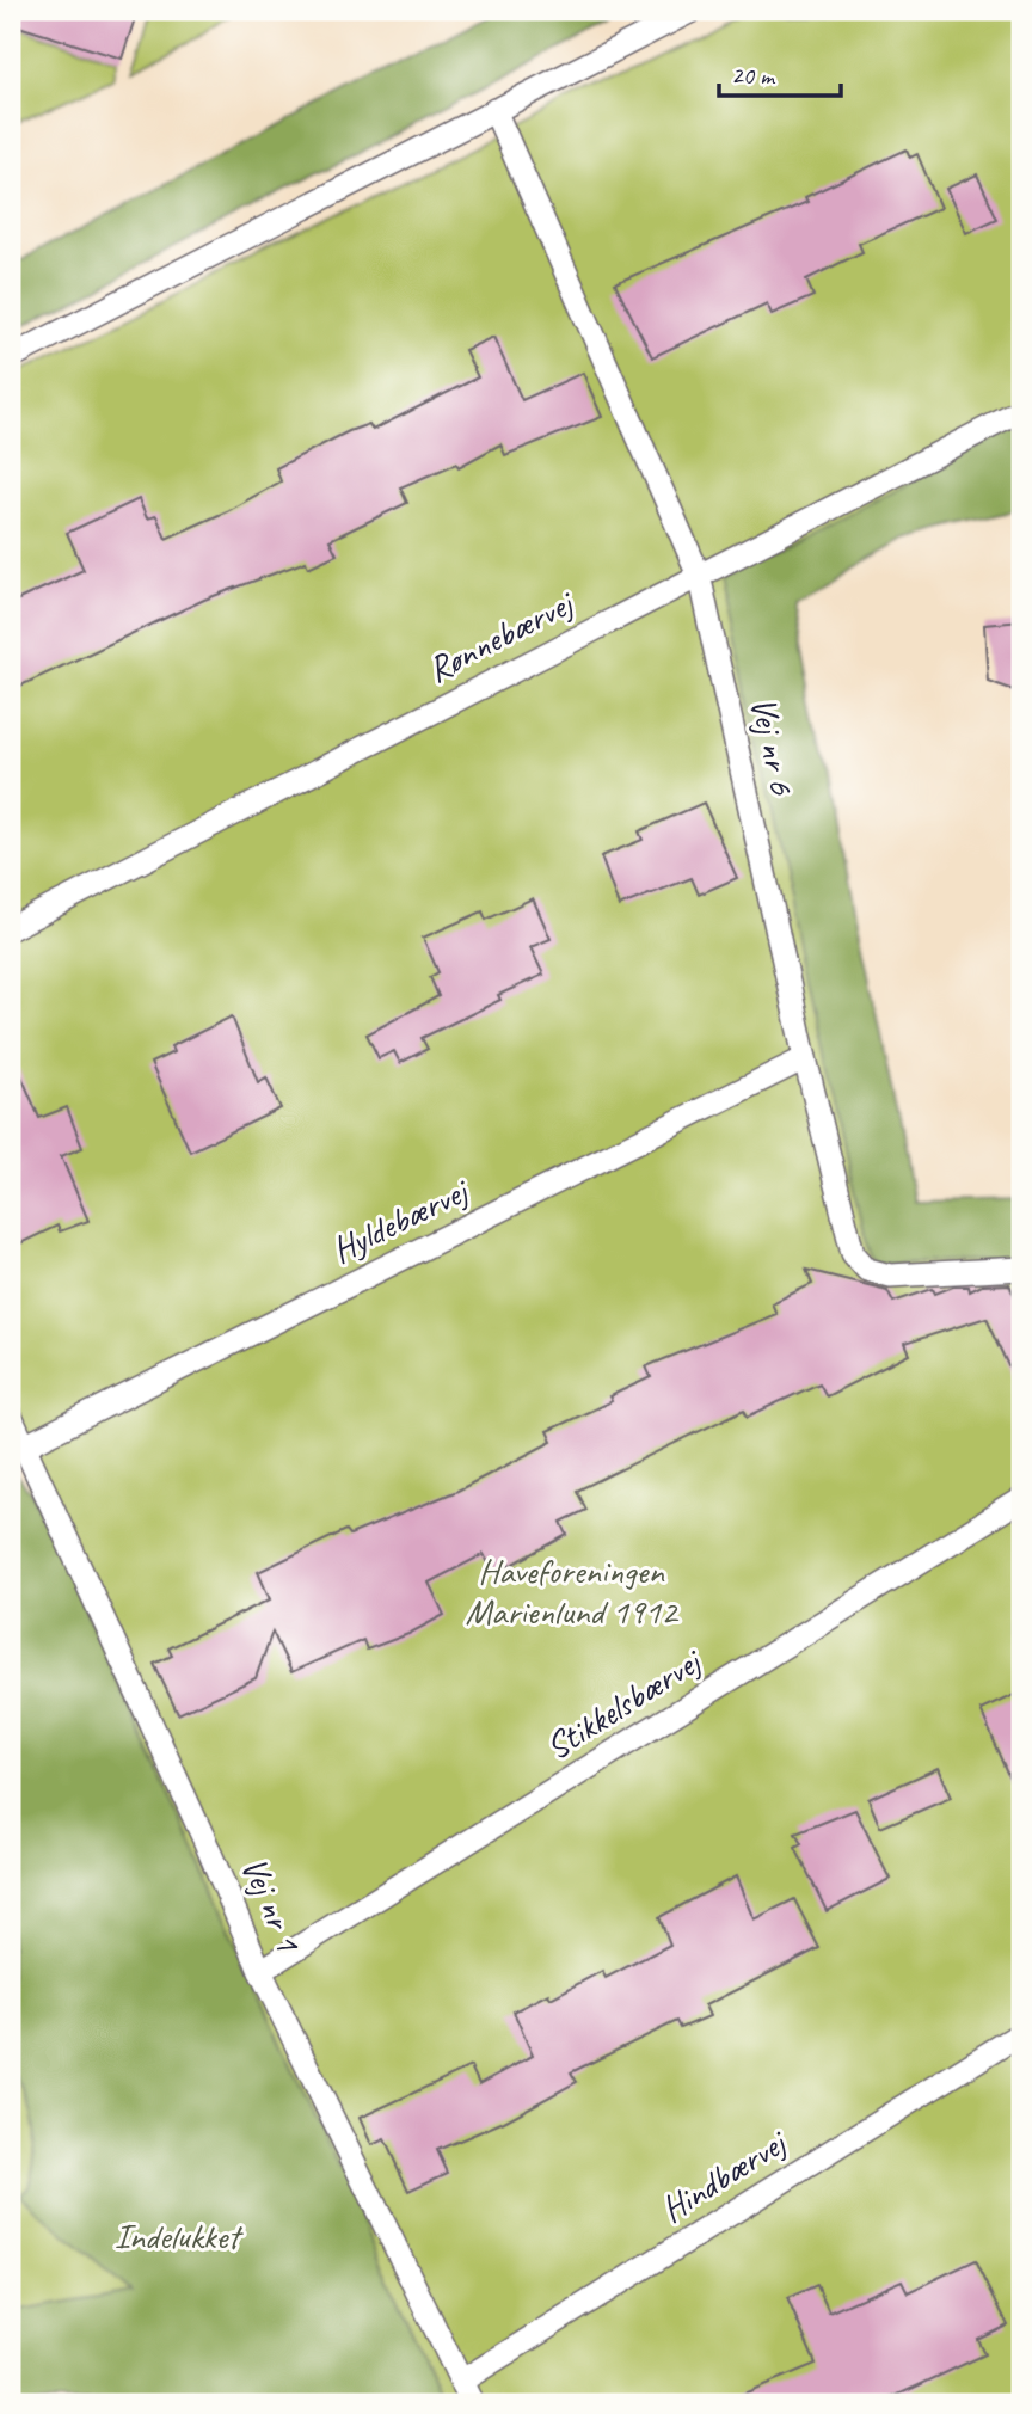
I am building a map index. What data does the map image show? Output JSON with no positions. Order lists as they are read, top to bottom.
{
  "streets": {
    "lane": [
      "Rønnebærvej",
      "Vej nr 6",
      "Hyldebærvej",
      "Stikkelsbærvej",
      "Vej nr 1",
      "Hindbærvej"
    ]
  },
  "crossings": [
    ["Rønnebærvej", "Vej nr 6"],
    ["Vej nr 6", "Hyldebærvej"],
    ["Hyldebærvej", "Vej nr 1"],
    ["Stikkelsbærvej", "Vej nr 1"],
    ["Vej nr 1", "Hindbærvej"]
  ],
  "parks": ["Haveforeningen Marienlund 1912", "Indelukket"],
  "scale_bar": "20 m"
}
